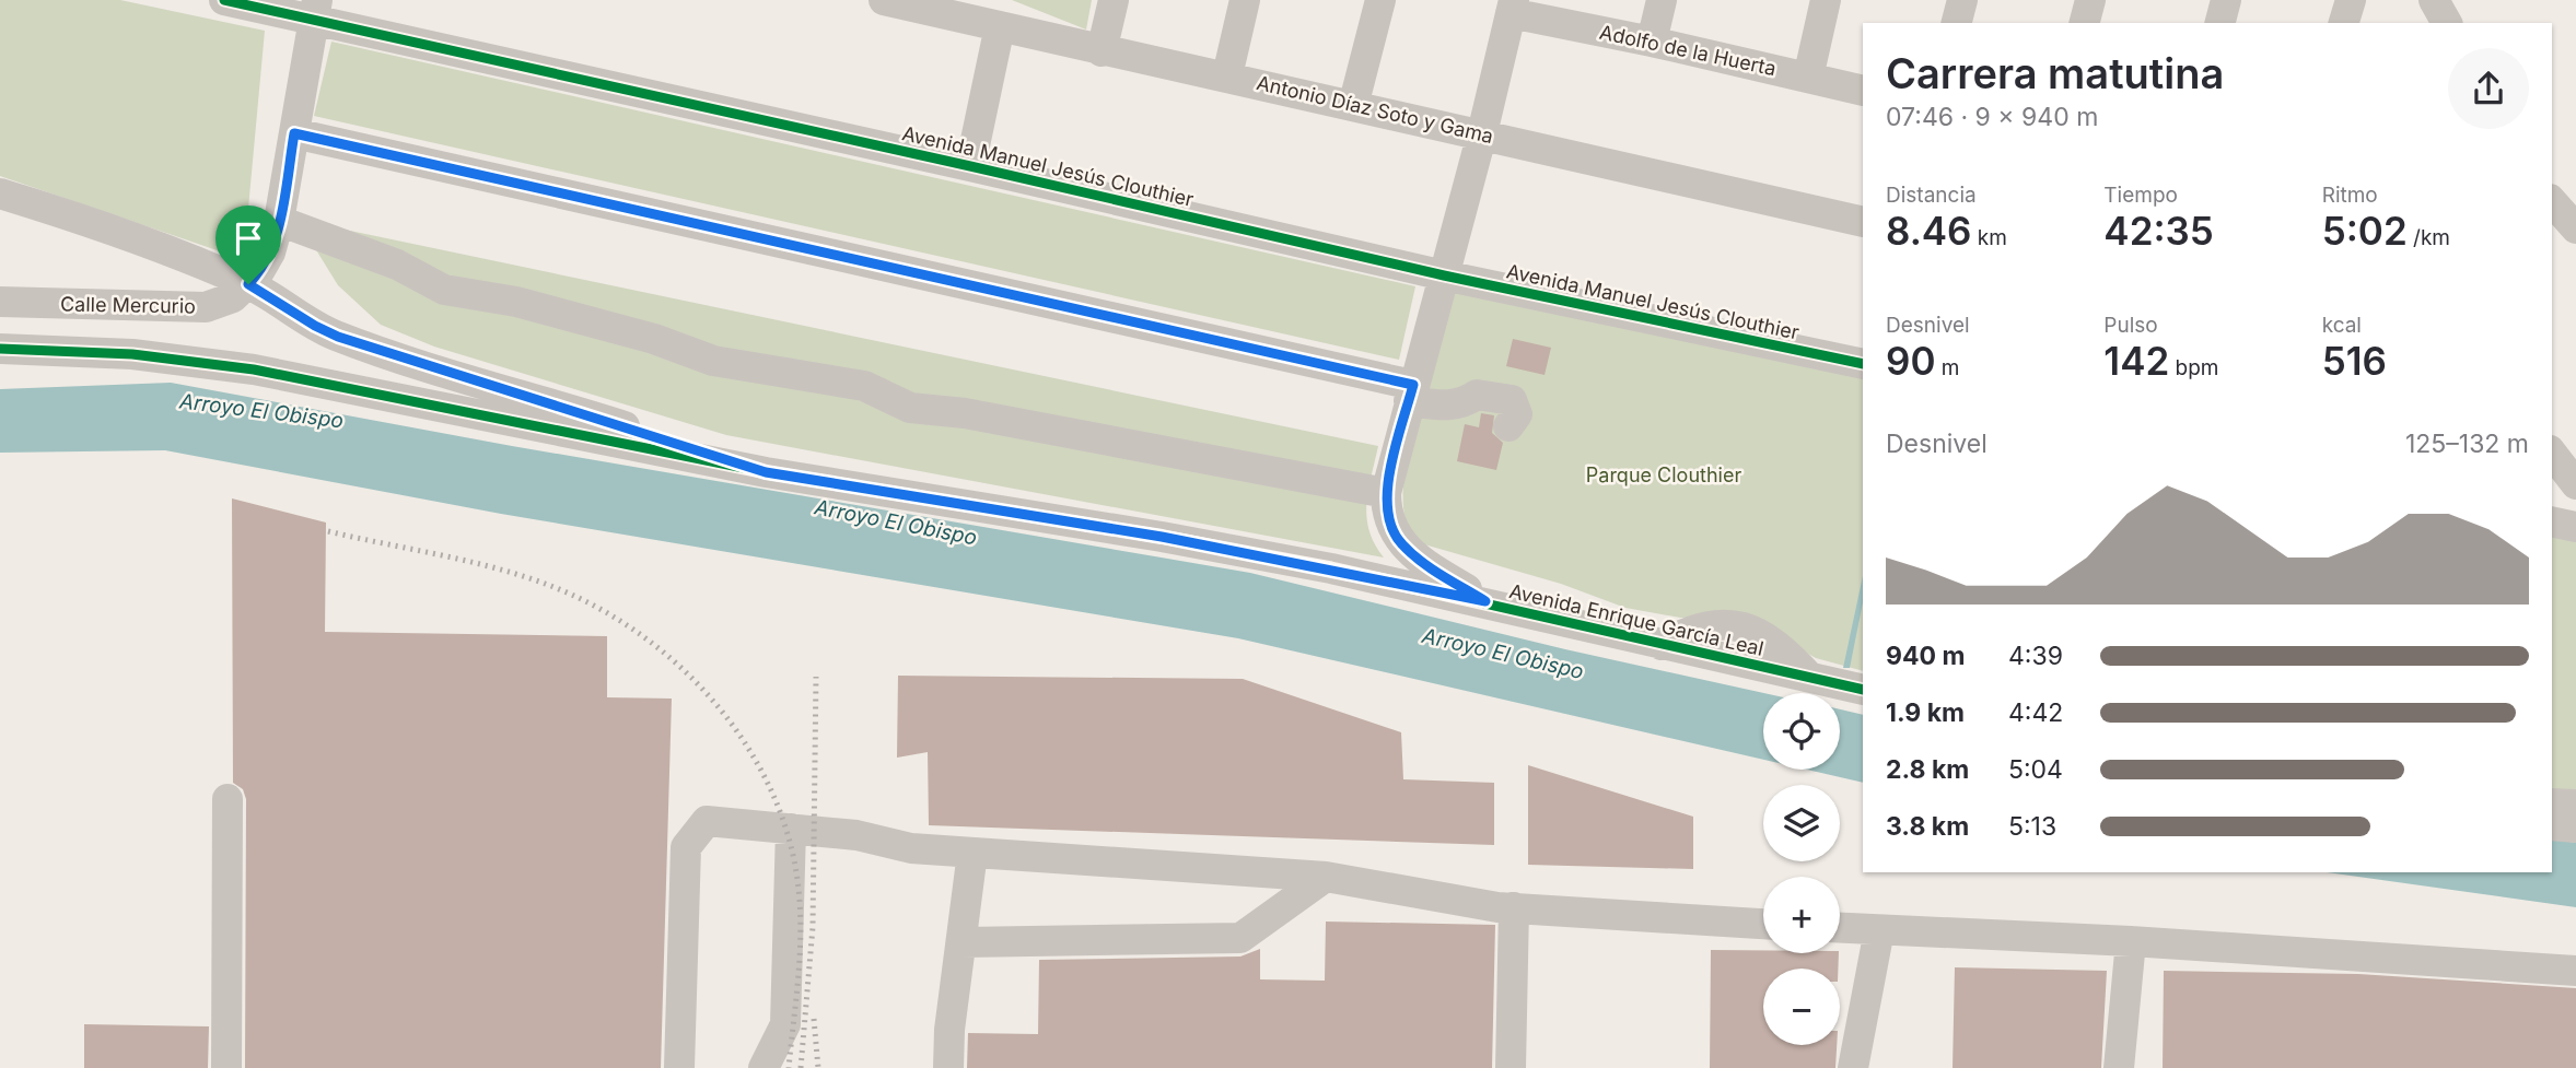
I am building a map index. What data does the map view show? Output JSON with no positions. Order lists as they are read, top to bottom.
{
  "streets": {
    "street": [
      "Adolfo de la Huerta",
      "Antonio Díaz Soto y Gama",
      "Avenida Manuel Jesús Clouthier",
      "Calle Mercurio",
      "Avenida Enrique García Leal"
    ]
  },
  "water": ["Arroyo El Obispo"],
  "parks": ["Parque Clouthier"],
  "page": {
    "heading": ["Carrera matutina", "07:46 · 9 × 940 m"],
    "stats": [
      ["Distancia", "8.46 km"],
      ["Tiempo", "42:35"],
      ["Ritmo", "5:02 /km"],
      ["Desnivel", "90 m"],
      ["Pulso", "142 bpm"],
      ["kcal", "516"]
    ],
    "chart": ["Desnivel", "125–132 m"],
    "list": [
      {
        "name": "940 m",
        "note": "4:39"
      },
      {
        "name": "1.9 km",
        "note": "4:42"
      },
      {
        "name": "2.8 km",
        "note": "5:04"
      },
      {
        "name": "3.8 km",
        "note": "5:13"
      }
    ],
    "map_buttons": ["+", "−"]
  }
}
